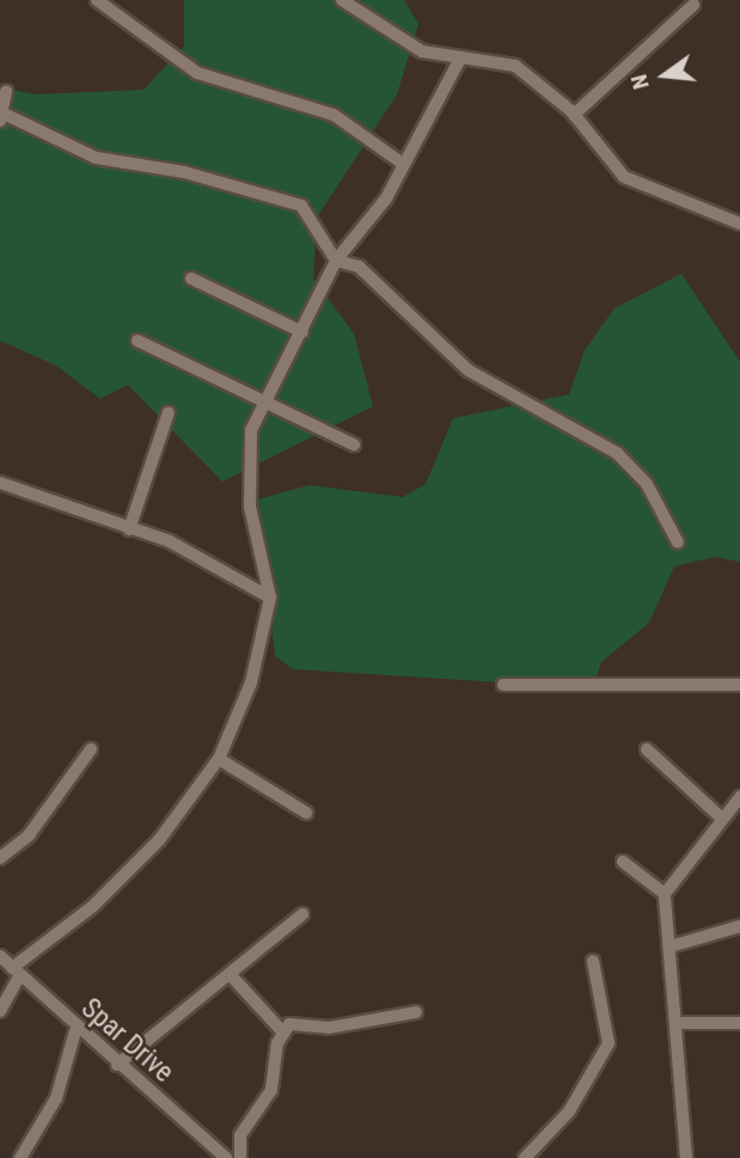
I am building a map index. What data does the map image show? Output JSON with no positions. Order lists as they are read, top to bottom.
{
  "streets": {
    "street": ["Spar Drive"]
  },
  "north": "left"
}
